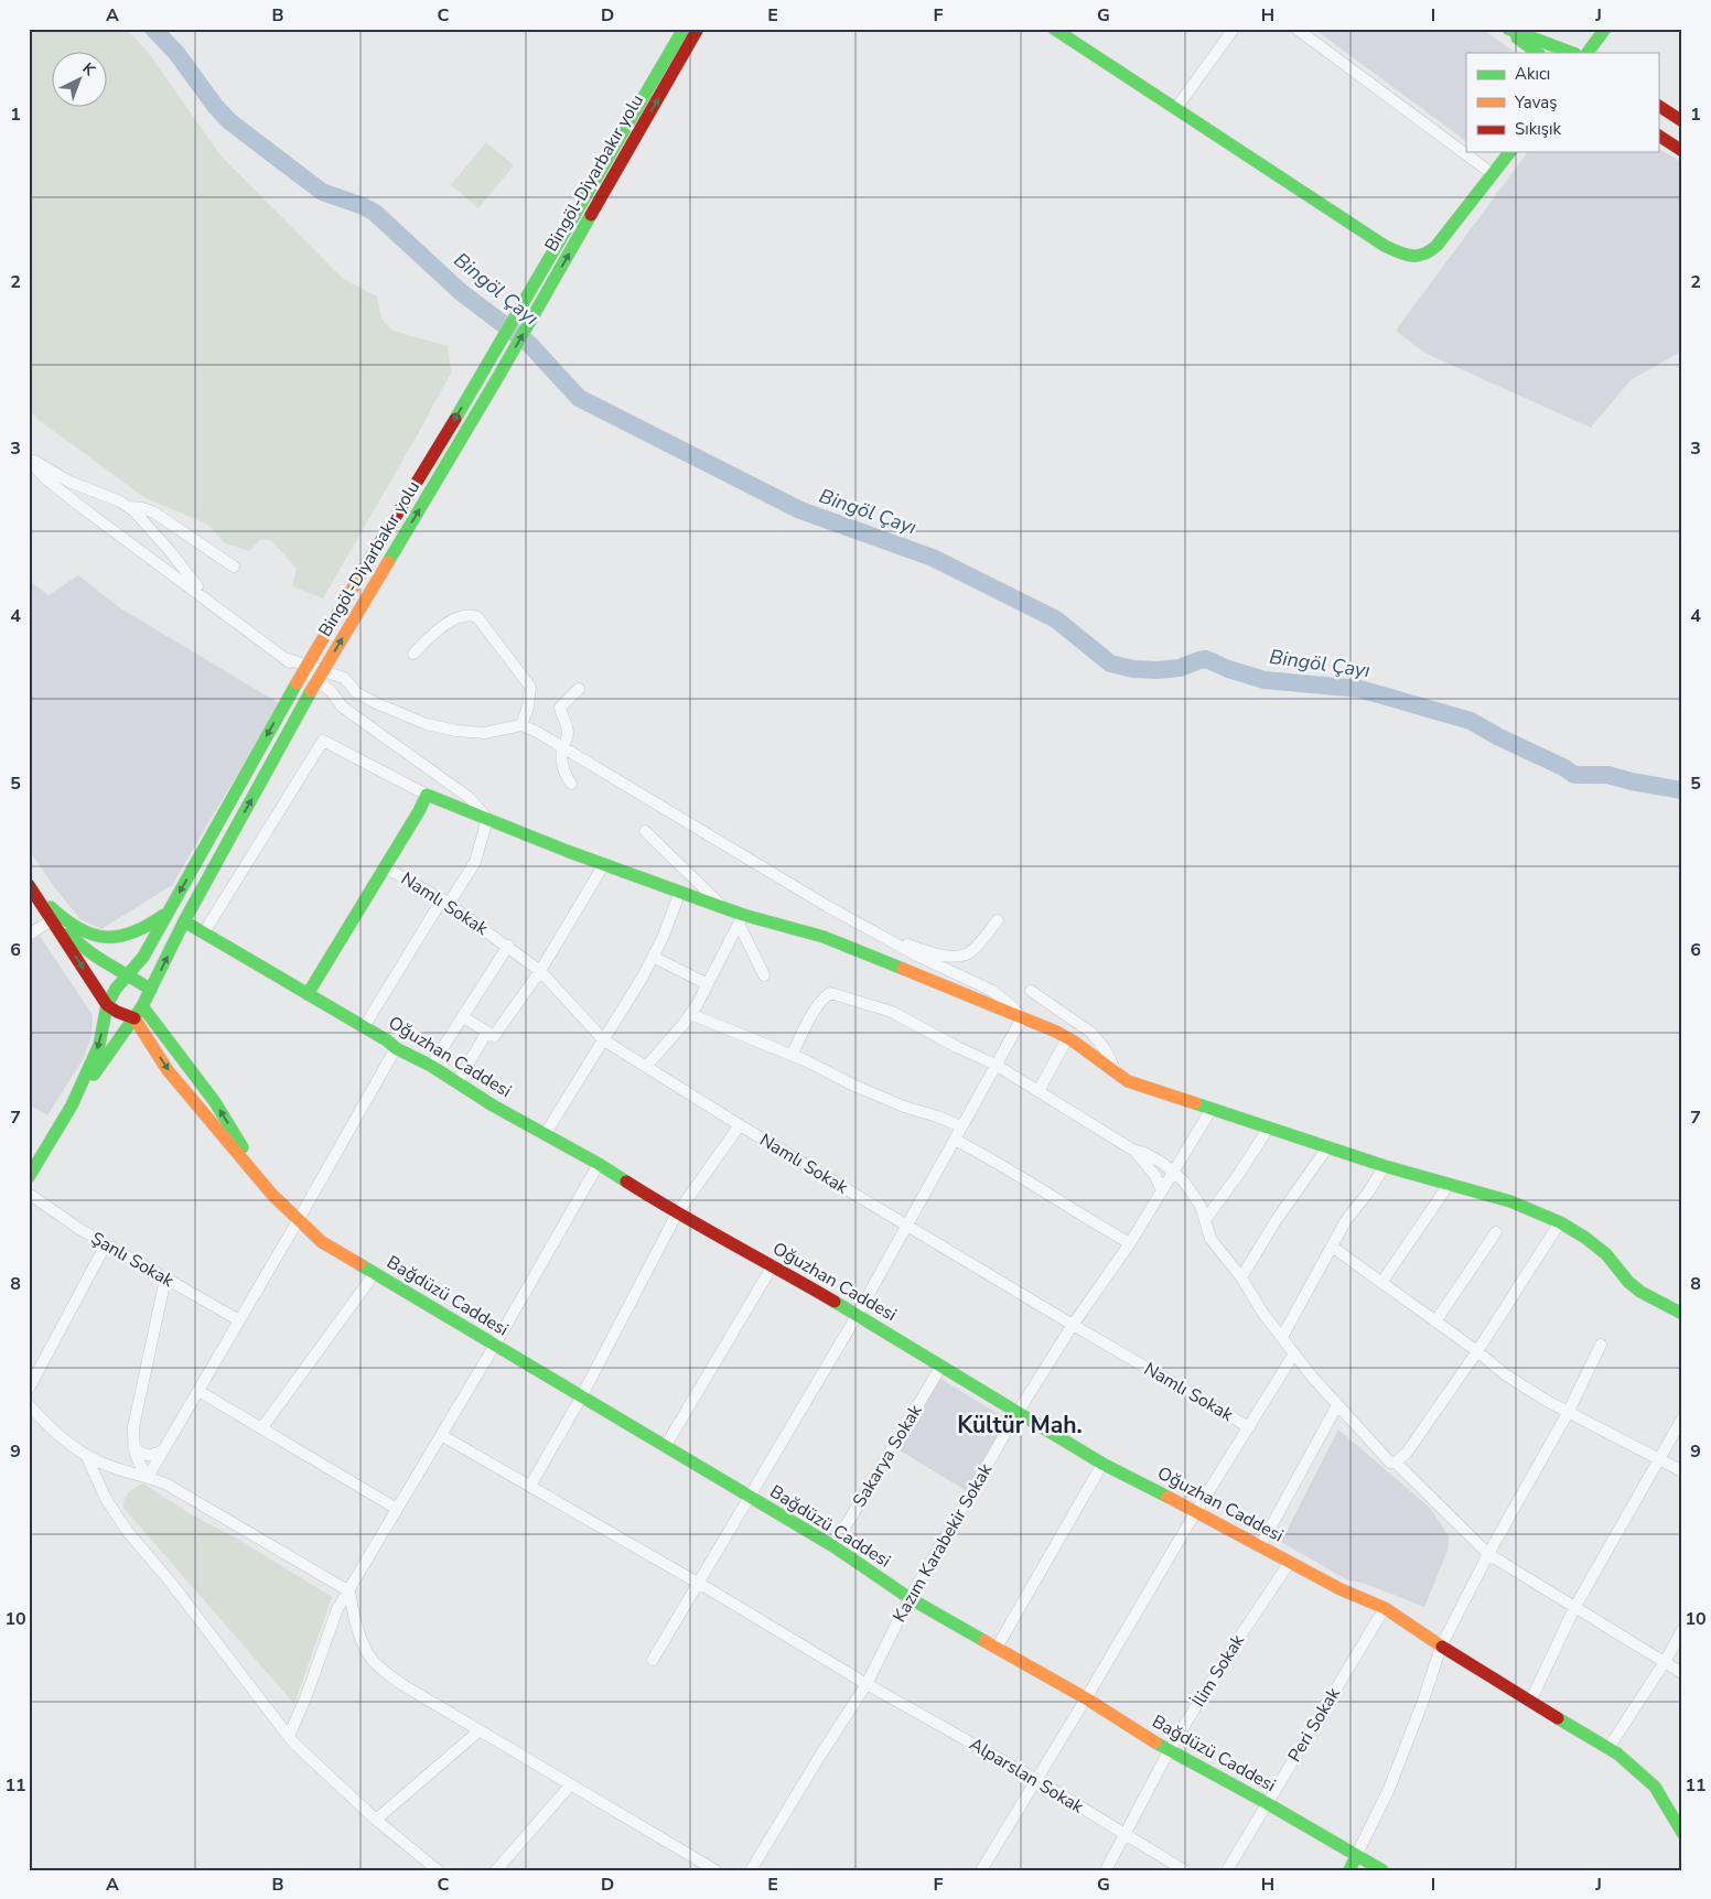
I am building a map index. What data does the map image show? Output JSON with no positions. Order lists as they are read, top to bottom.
{
  "streets": {
    "street": [
      "Bingöl-Diyarbakır yolu",
      "Namlı Sokak",
      "Oğuzhan Caddesi",
      "Şanlı Sokak",
      "Bağdüzü Caddesi",
      "Sakarya Sokak",
      "Kazım Karabekir Sokak",
      "İlim Sokak",
      "Peri Sokak",
      "Alparslan Sokak"
    ]
  },
  "crossings": [
    ["Bingöl-Diyarbakır yolu", "Oğuzhan Caddesi"],
    ["Namlı Sokak", "Kazım Karabekir Sokak"],
    ["Oğuzhan Caddesi", "Sakarya Sokak"],
    ["Oğuzhan Caddesi", "Kazım Karabekir Sokak"],
    ["Oğuzhan Caddesi", "İlim Sokak"],
    ["Oğuzhan Caddesi", "Peri Sokak"],
    ["Bağdüzü Caddesi", "Sakarya Sokak"],
    ["Bağdüzü Caddesi", "Kazım Karabekir Sokak"],
    ["Bağdüzü Caddesi", "İlim Sokak"],
    ["Bağdüzü Caddesi", "Peri Sokak"],
    ["Kazım Karabekir Sokak", "Alparslan Sokak"],
    ["İlim Sokak", "Alparslan Sokak"]
  ],
  "districts": ["Kültür Mah."],
  "water": ["Bingöl Çayı"],
  "legend": ["Akıcı", "Yavaş", "Sıkışık"],
  "north": "top right",
  "grid": {
    "columns": [
      "A",
      "B",
      "C",
      "D",
      "E",
      "F",
      "G",
      "H",
      "I",
      "J"
    ],
    "rows": [
      "1",
      "2",
      "3",
      "4",
      "5",
      "6",
      "7",
      "8",
      "9",
      "10",
      "11"
    ]
  }
}
